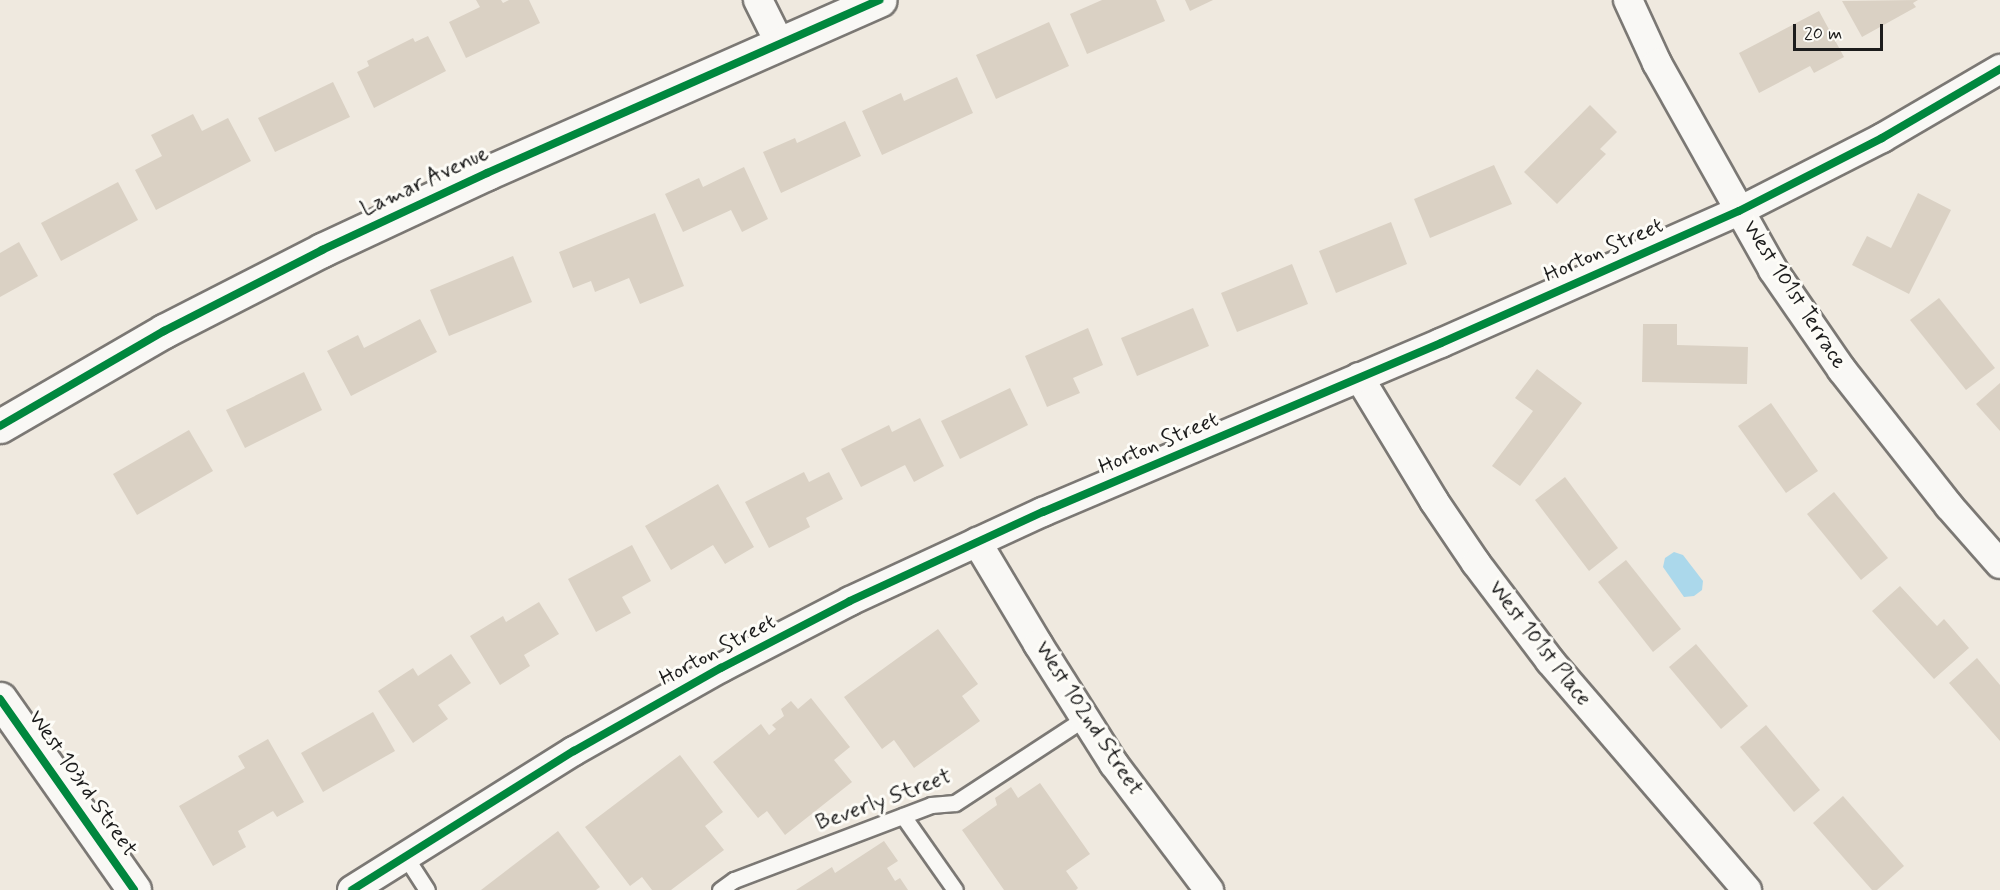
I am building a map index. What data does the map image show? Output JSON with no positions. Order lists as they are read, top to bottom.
{
  "streets": {
    "street": [
      "Lamar Avenue",
      "Horton Street",
      "West 101st Terrace",
      "West 101st Place",
      "West 102nd Street",
      "West 103rd Street"
    ],
    "lane": ["Beverly Street"]
  },
  "crossings": [
    ["Horton Street", "West 101st Terrace"],
    ["Horton Street", "West 101st Place"],
    ["Horton Street", "West 102nd Street"],
    ["West 102nd Street", "Beverly Street"]
  ],
  "scale_bar": "20 m"
}
